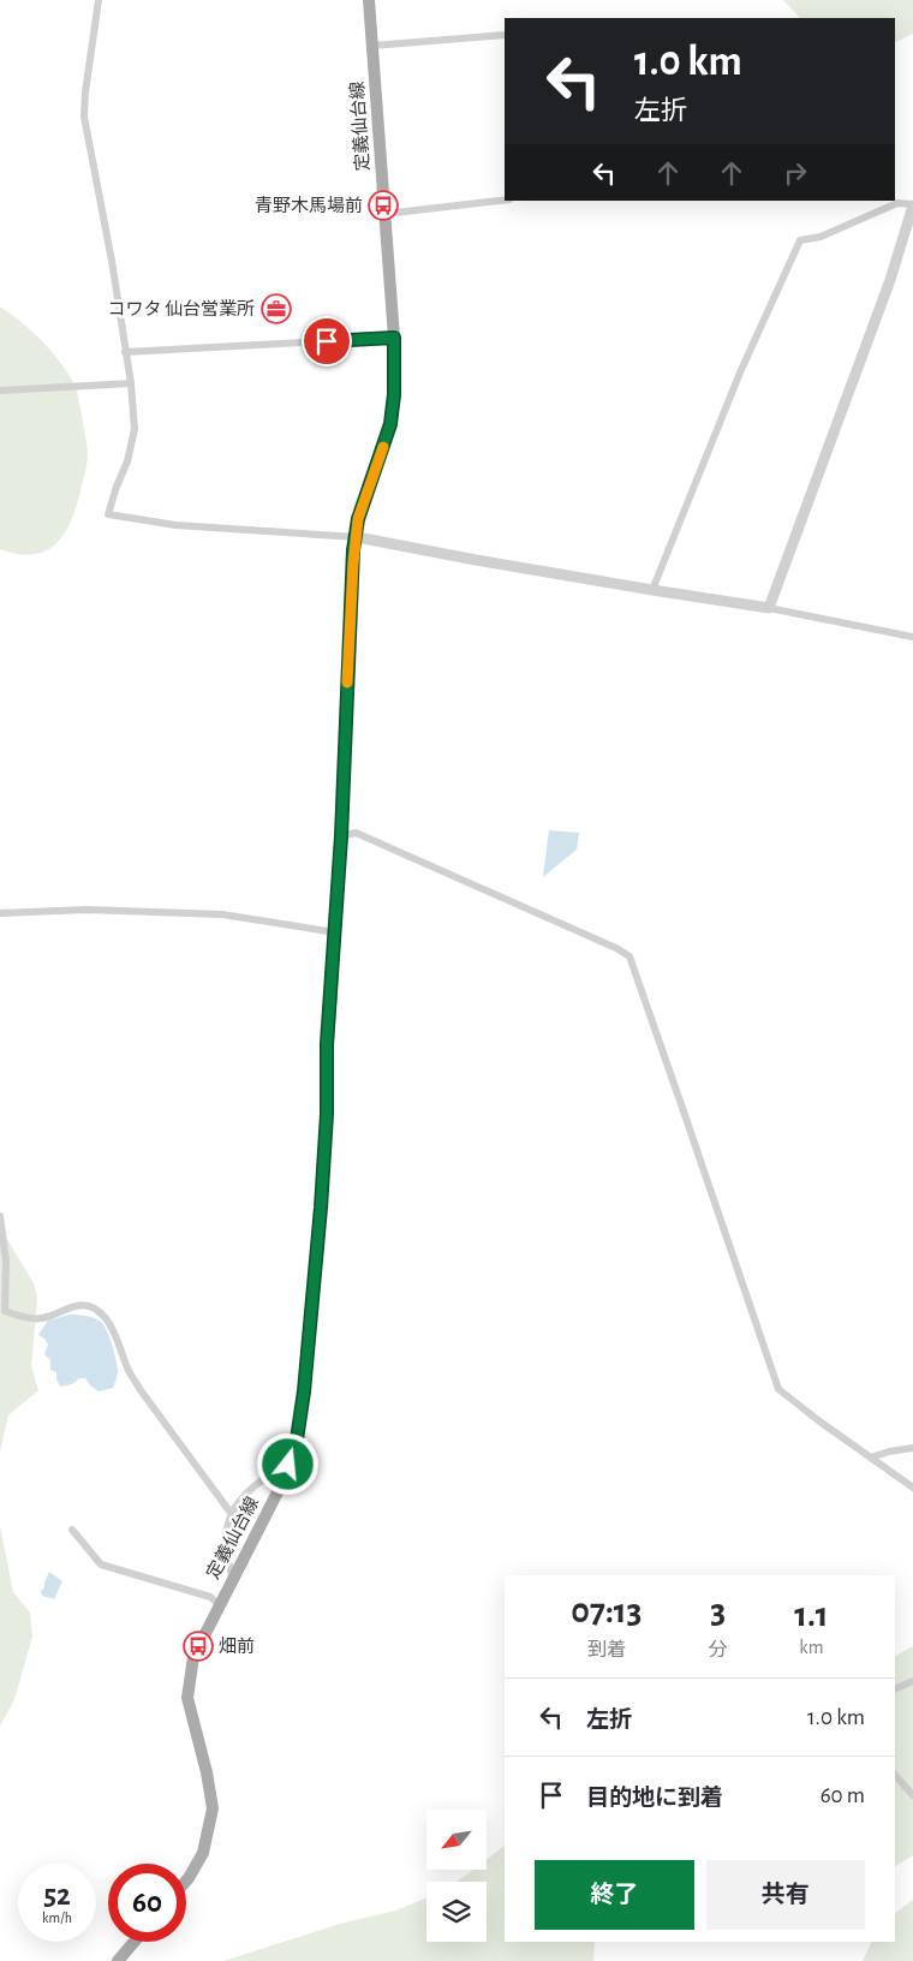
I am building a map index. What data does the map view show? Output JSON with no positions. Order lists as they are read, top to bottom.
{
  "streets": {
    "main road": ["定義仙台線"]
  },
  "places": {
    "bus stop": ["青野木馬場前", "畑前"],
    "office": ["コワタ 仙台営業所"]
  },
  "north": "bottom left",
  "page": {
    "turn": ["1.0 km", "左折"],
    "eta": [
      "07:13",
      "到着",
      "3",
      "分",
      "1.1",
      "km"
    ],
    "list": [
      {
        "name": "左折",
        "value": "1.0 km"
      },
      {
        "name": "目的地に到着",
        "value": "60 m"
      }
    ],
    "buttons": ["終了", "共有"],
    "speed": "52 km/h",
    "limit": "60"
  }
}
